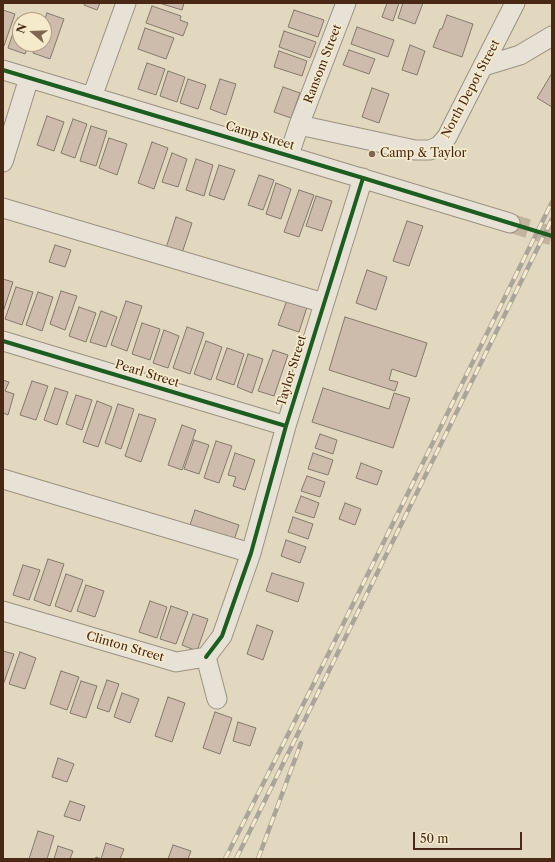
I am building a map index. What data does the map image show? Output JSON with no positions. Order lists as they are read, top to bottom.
{
  "streets": {
    "street": [
      "Ransom Street",
      "North Depot Street",
      "Camp Street",
      "Taylor Street",
      "Pearl Street",
      "Clinton Street"
    ]
  },
  "crossings": [
    ["Ransom Street", "North Depot Street"],
    ["Camp Street", "Taylor Street"],
    ["Taylor Street", "Pearl Street"],
    ["Taylor Street", "Clinton Street"]
  ],
  "places": ["Camp & Taylor"],
  "scale_bar": "50 m",
  "north": "left"
}
